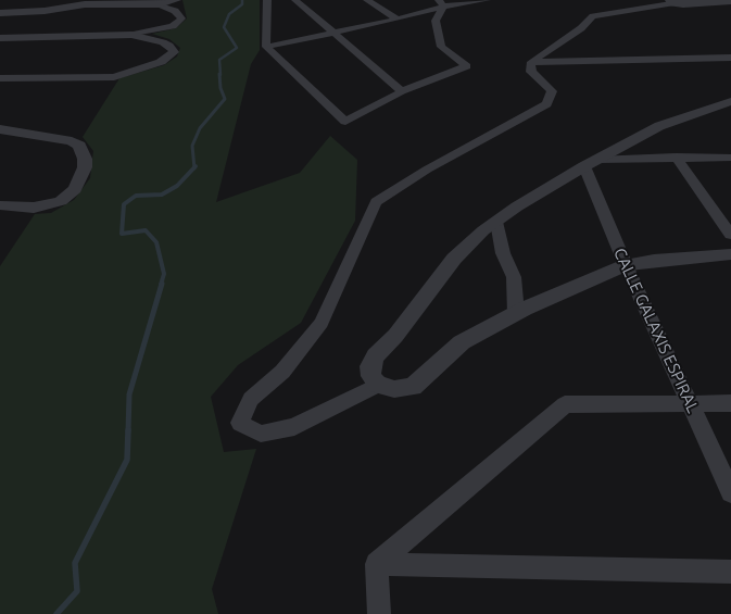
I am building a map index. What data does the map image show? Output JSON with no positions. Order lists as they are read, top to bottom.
{
  "streets": {
    "street": ["CALLE GALAXIS ESPIRAL"]
  }
}
